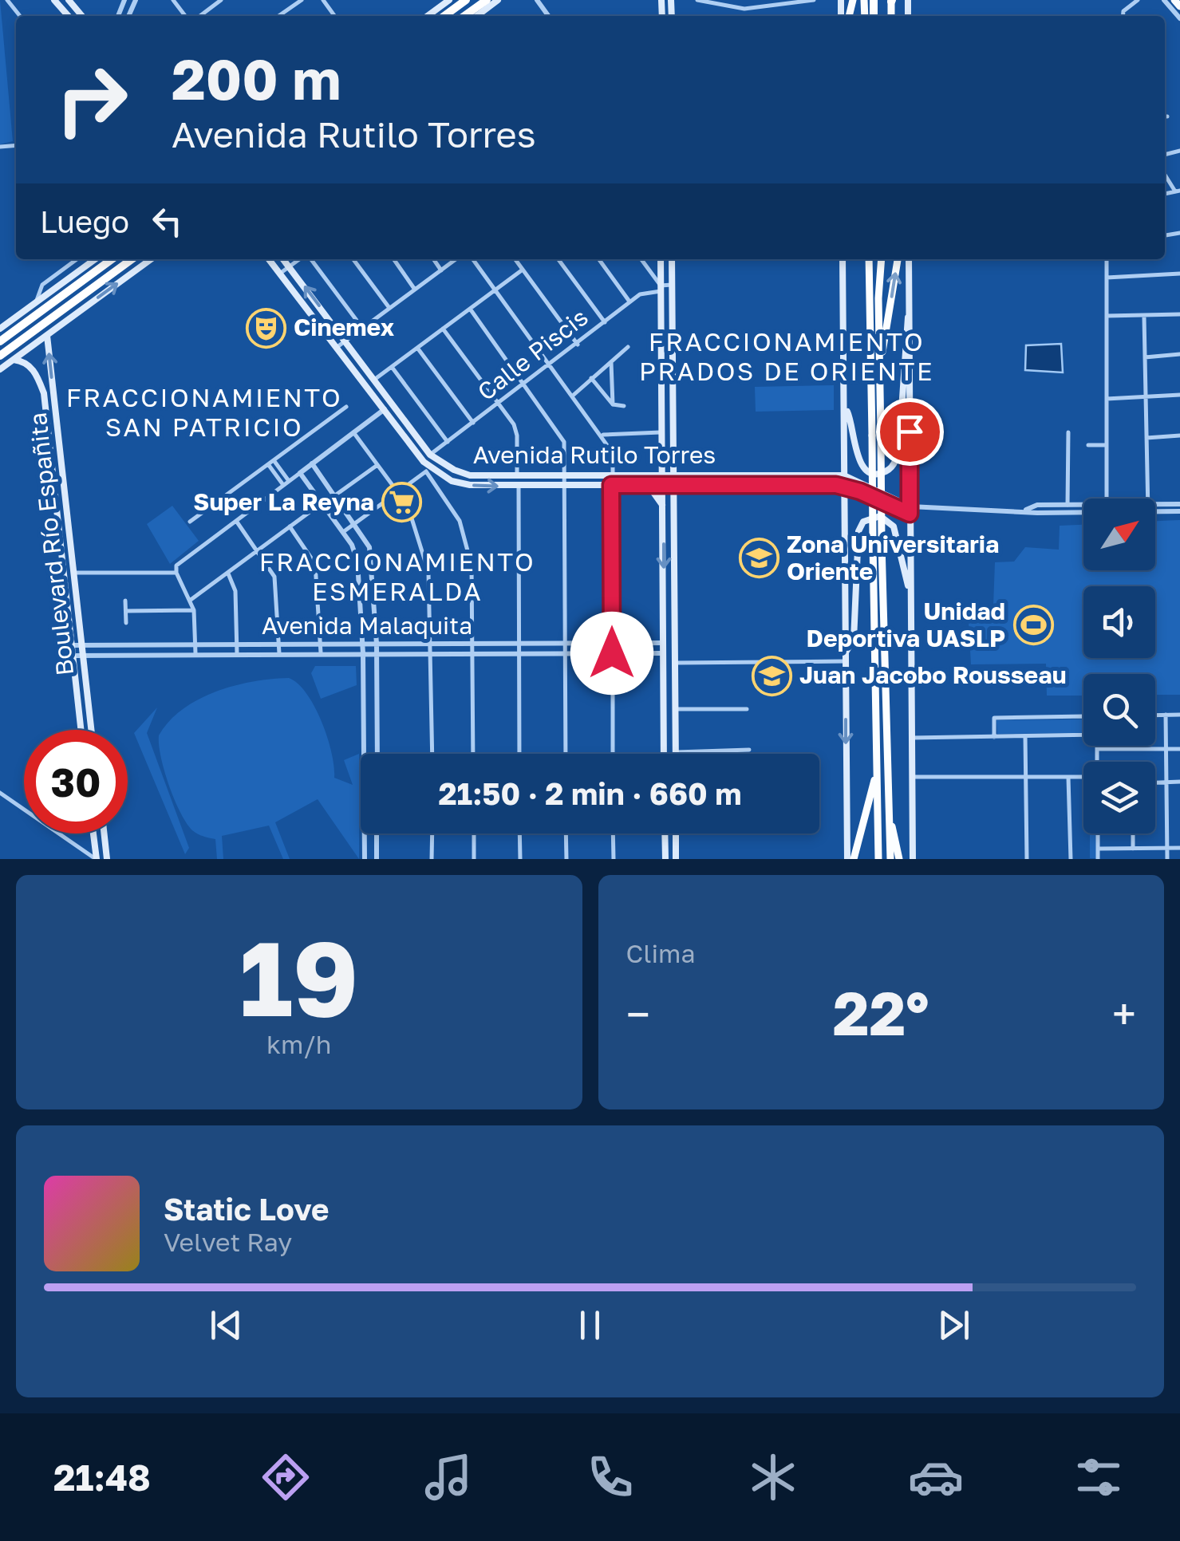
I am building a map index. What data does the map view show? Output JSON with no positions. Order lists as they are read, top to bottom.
{
  "streets": {
    "main road": ["Avenida Rutilo Torres", "Boulevard Río Españita"],
    "street": ["Calle Piscis", "Avenida Malaquita"]
  },
  "crossings": [
    ["Calle Piscis", "Avenida Rutilo Torres"],
    ["Boulevard Río Españita", "Avenida Malaquita"]
  ],
  "districts": ["FRACCIONAMIENTO PRADOS DE ORIENTE", "FRACCIONAMIENTO SAN PATRICIO", "FRACCIONAMIENTO ESMERALDA"],
  "places": {
    "theatre": ["Cinemex"],
    "supermarket": ["Super La Reyna"],
    "school or university": ["Zona Universitaria Oriente", "Juan Jacobo Rousseau"],
    "sports": ["Unidad Deportiva UASLP"]
  },
  "north": "top right",
  "page": {
    "turn": ["200 m", "Avenida Rutilo Torres"],
    "then": "Luego",
    "limit": "30",
    "trip": "21:50 · 2 min · 660 m",
    "tile": [
      ["19", "km/h"],
      "Clima"
    ],
    "heat": ["−", "22°", "+"],
    "song": ["Static Love", "Velvet Ray"],
    "tabs": "21:48"
  }
}
